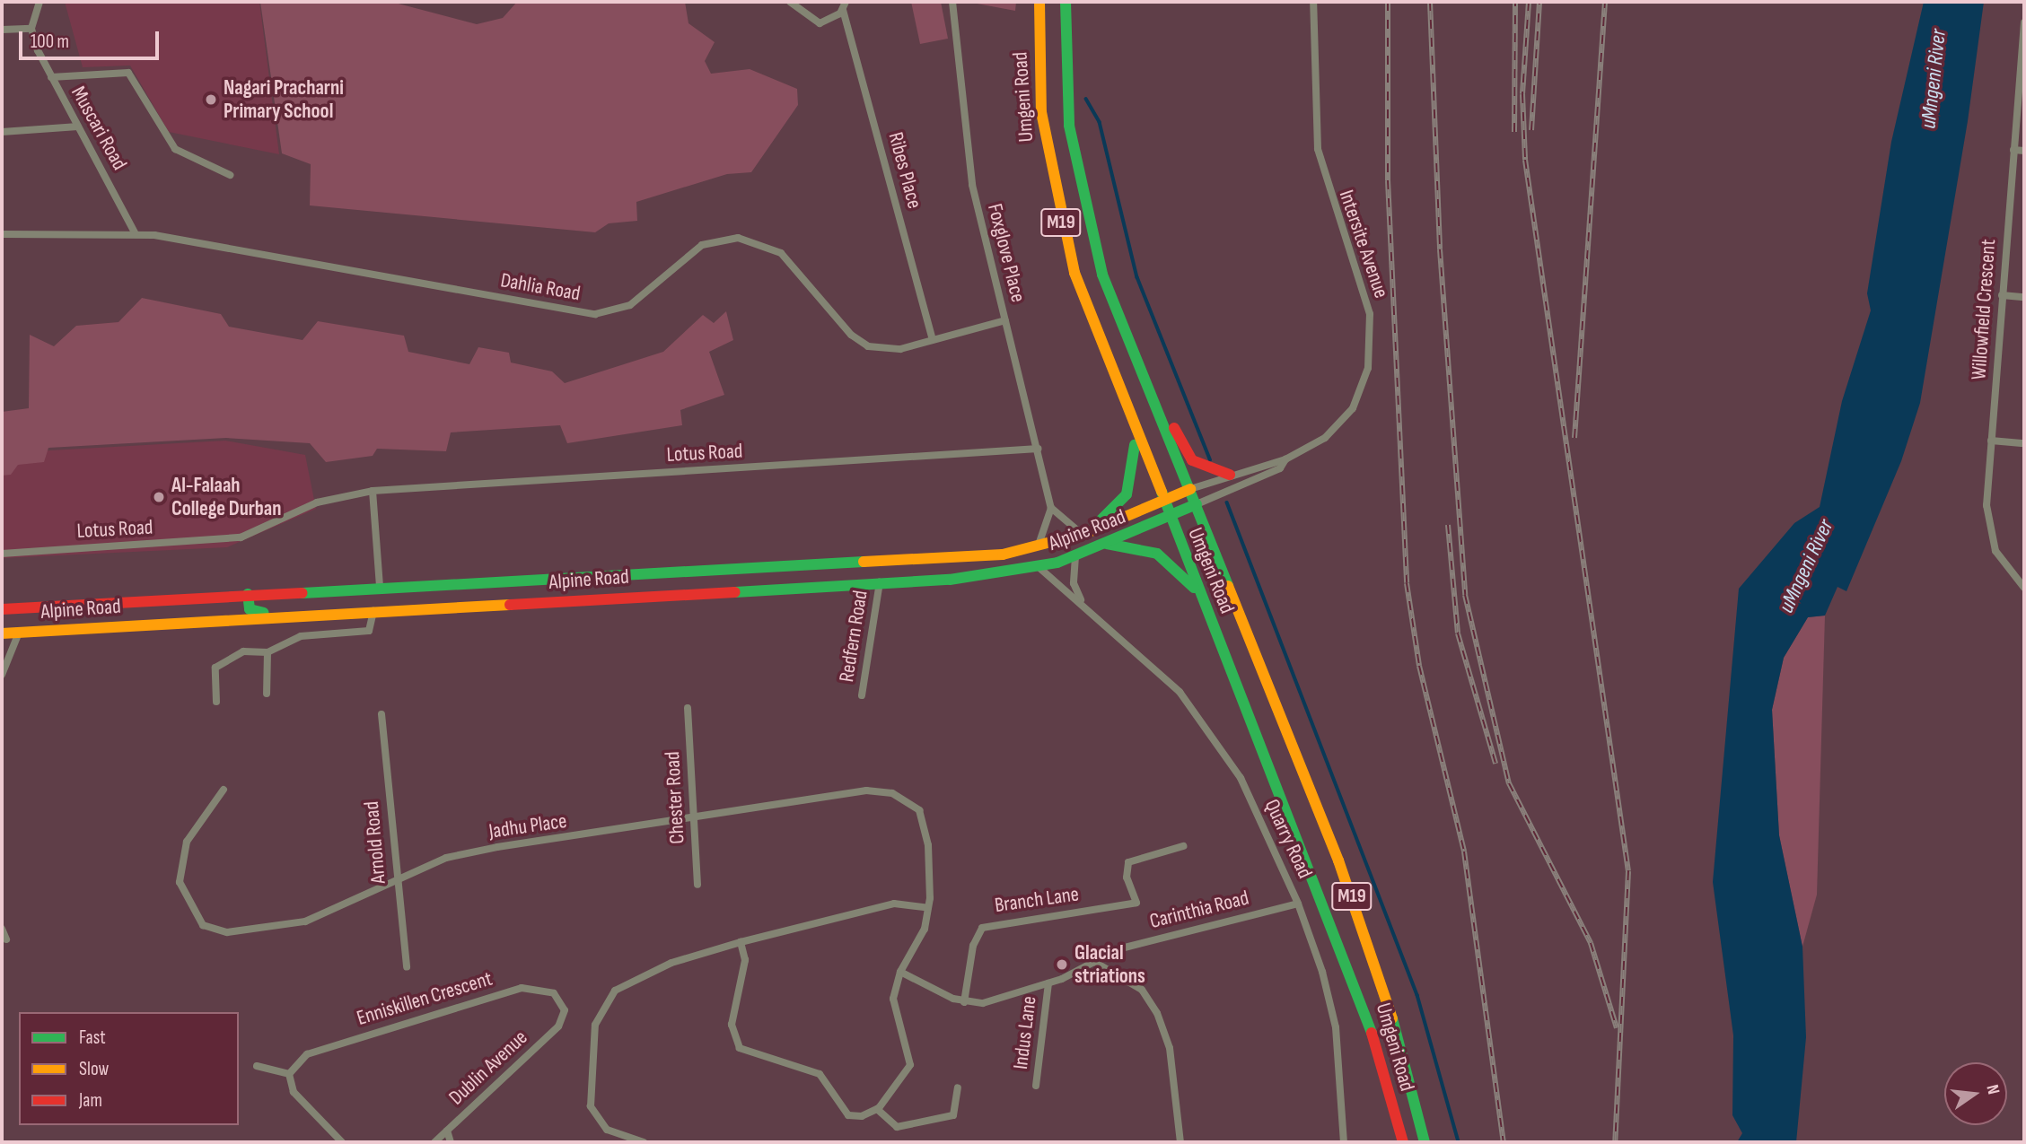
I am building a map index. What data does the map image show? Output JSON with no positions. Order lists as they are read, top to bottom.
{
  "streets": {
    "main road": ["Umgeni Road", "M19", "Alpine Road"],
    "street": [
      "Muscari Road",
      "Ribes Place",
      "Intersite Avenue",
      "Foxglove Place",
      "Dahlia Road",
      "Willowfield Crescent",
      "Lotus Road",
      "Redfern Road",
      "Chester Road",
      "Jadhu Place",
      "Quarry Road",
      "Arnold Road",
      "Branch Lane",
      "Carinthia Road",
      "Enniskillen Crescent",
      "Indus Lane",
      "Dublin Avenue"
    ]
  },
  "crossings": [
    ["Umgeni Road", "Intersite Avenue"],
    ["Umgeni Road", "Alpine Road"],
    ["Muscari Road", "Dahlia Road"],
    ["Ribes Place", "Dahlia Road"],
    ["Intersite Avenue", "Alpine Road"],
    ["Foxglove Place", "Dahlia Road"],
    ["Foxglove Place", "Lotus Road"],
    ["Alpine Road", "Redfern Road"],
    ["Alpine Road", "Quarry Road"],
    ["Chester Road", "Jadhu Place"],
    ["Jadhu Place", "Arnold Road"],
    ["Jadhu Place", "Carinthia Road"],
    ["Quarry Road", "Carinthia Road"],
    ["Branch Lane", "Carinthia Road"],
    ["Carinthia Road", "Indus Lane"],
    ["Enniskillen Crescent", "Dublin Avenue"]
  ],
  "water": ["uMngeni River"],
  "places": ["Nagari Pracharni Primary School", "Al-Falaah College Durban", "Glacial striations"],
  "legend": ["Fast", "Slow", "Jam"],
  "scale_bar": "100 m",
  "north": "right"
}
